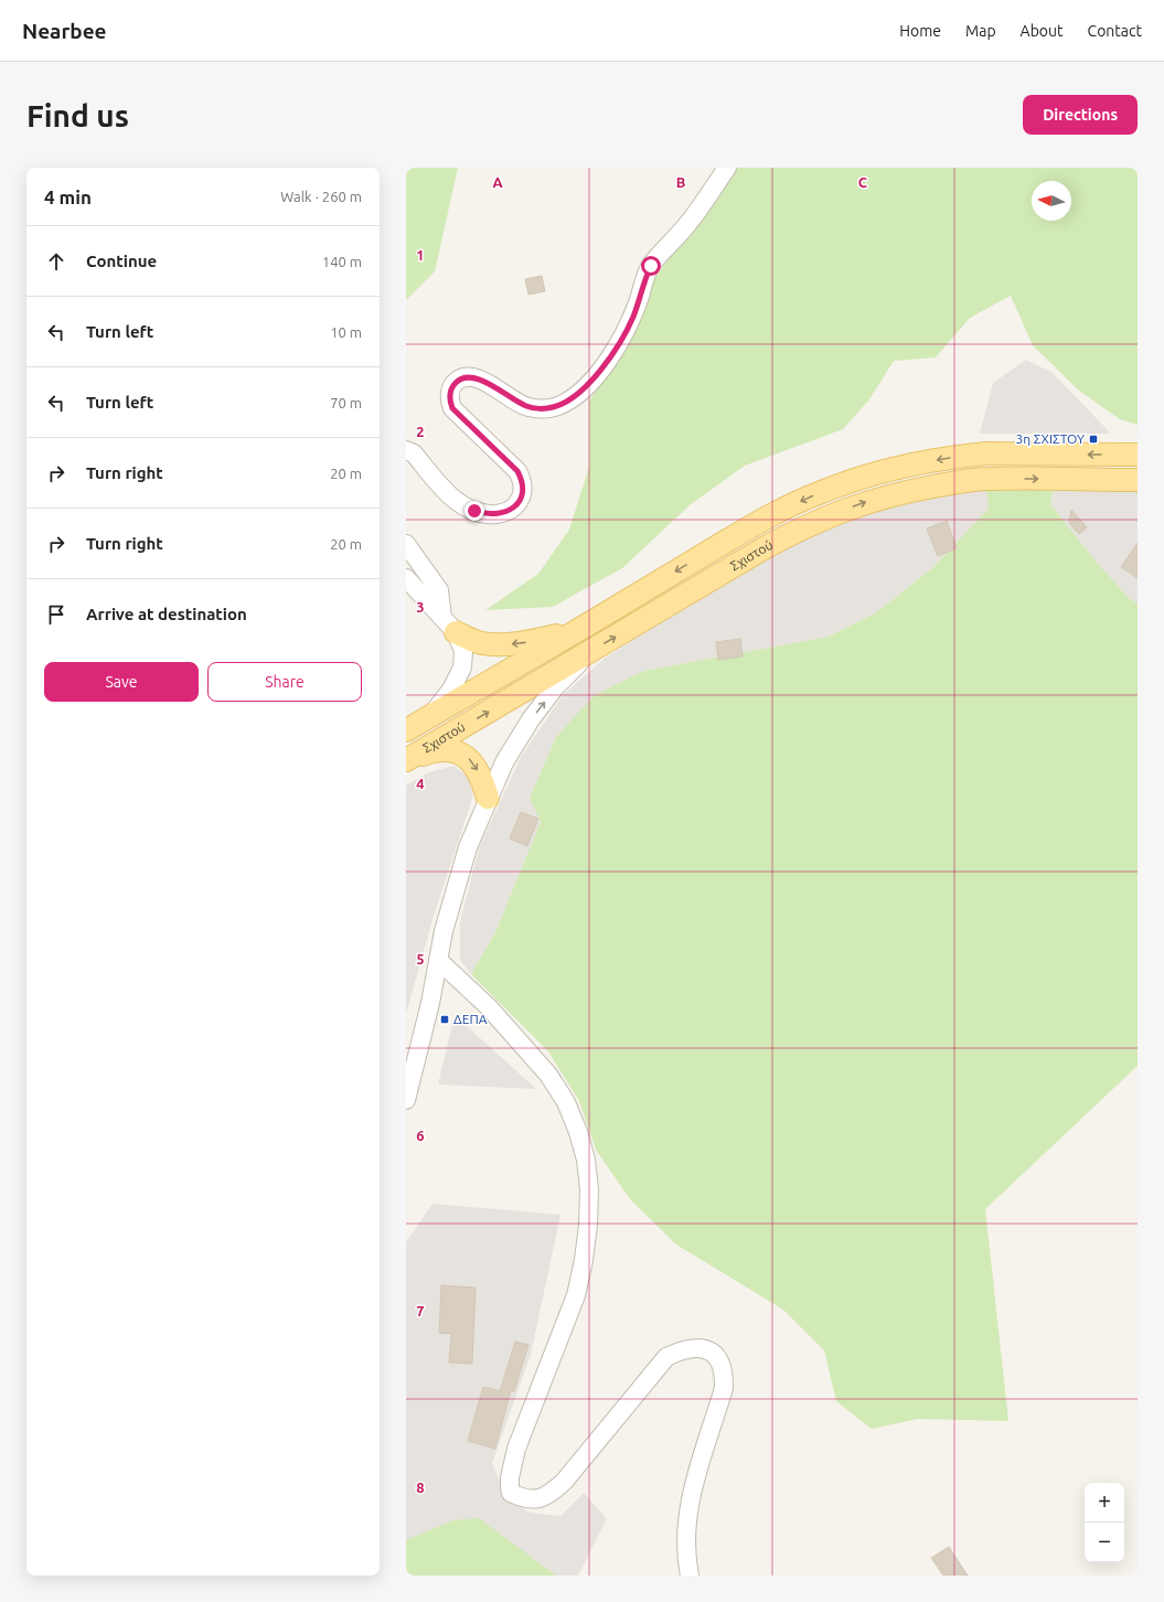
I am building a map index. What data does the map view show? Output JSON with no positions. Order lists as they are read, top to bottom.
{
  "streets": {
    "main road": ["Σχιστού"]
  },
  "places": {
    "transit": ["3η ΣΧΙΣΤΟΥ", "ΔΕΠΑ"]
  },
  "north": "left",
  "page": {
    "header": "Nearbee",
    "nav": [
      "Home",
      "Map",
      "About",
      "Contact"
    ],
    "buttons": [
      "Directions",
      ["Save", "Share"]
    ],
    "title": "Find us",
    "heading": ["4 min", "Walk · 260 m"],
    "list": [
      ["Continue", "140 m"],
      ["Turn left", "10 m"],
      ["Turn left", "70 m"],
      ["Turn right", "20 m"],
      ["Turn right", "20 m"],
      "Arrive at destination"
    ],
    "map_buttons": ["+", "−"]
  },
  "grid": {
    "columns": ["A", "B", "C"],
    "rows": [
      "1",
      "2",
      "3",
      "4",
      "5",
      "6",
      "7",
      "8"
    ]
  }
}
